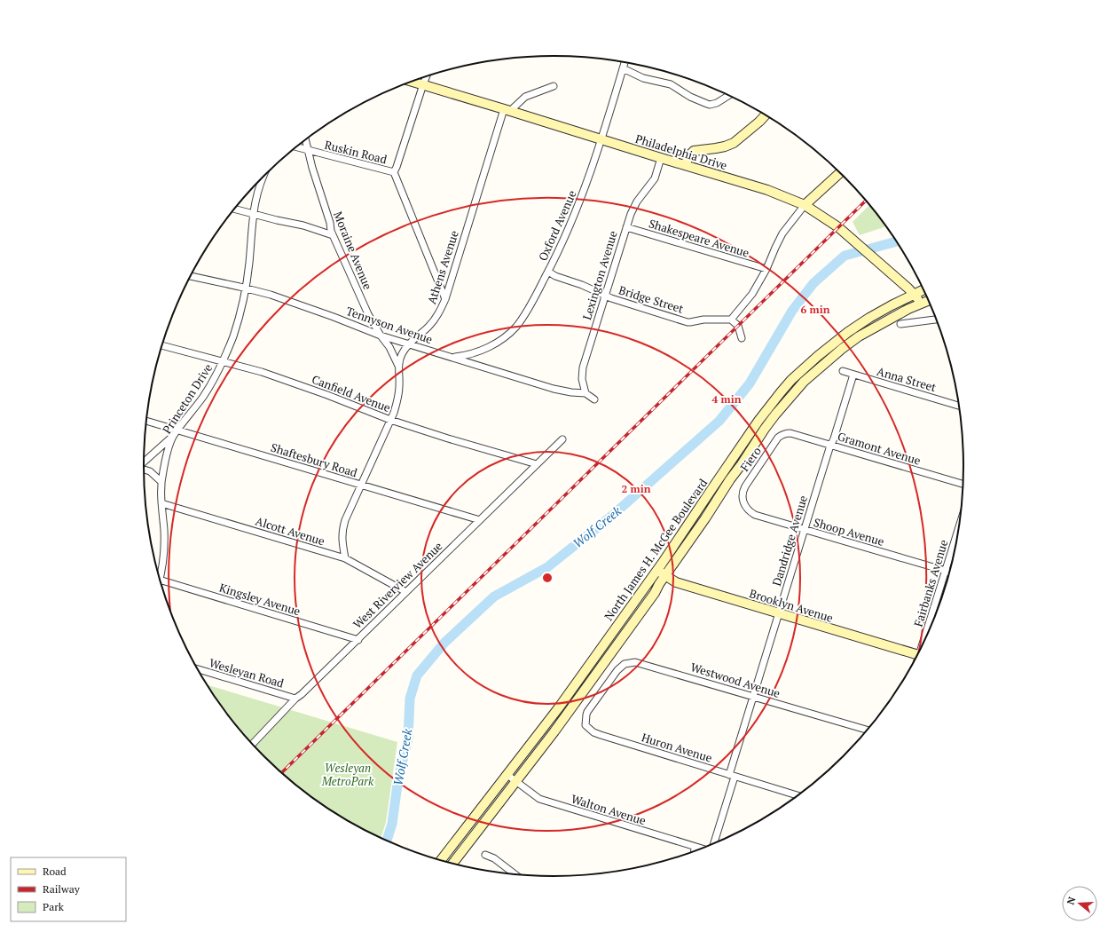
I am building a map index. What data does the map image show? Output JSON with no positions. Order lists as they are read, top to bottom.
{
  "streets": {
    "main road": ["Philadelphia Drive", "North James H. McGee Boulevard", "Brooklyn Avenue"],
    "street": [
      "Ruskin Road",
      "Oxford Avenue",
      "Shakespeare Avenue",
      "Moraine Avenue",
      "Athens Avenue",
      "Lexington Avenue",
      "Bridge Street",
      "Tennyson Avenue",
      "Anna Street",
      "Canfield Avenue",
      "Princeton Drive",
      "Gramont Avenue",
      "Fiero",
      "Shaftesbury Road",
      "Alcott Avenue",
      "Shoop Avenue",
      "Dandridge Avenue",
      "Fairbanks Avenue",
      "West Riverview Avenue",
      "Kingsley Avenue",
      "Wesleyan Road",
      "Westwood Avenue",
      "Huron Avenue",
      "Walton Avenue"
    ]
  },
  "crossings": [
    ["Ruskin Road", "Moraine Avenue"],
    ["Philadelphia Drive", "Oxford Avenue"],
    ["Philadelphia Drive", "Athens Avenue"],
    ["Philadelphia Drive", "Lexington Avenue"],
    ["Philadelphia Drive", "North James H. McGee Boulevard"],
    ["Oxford Avenue", "Bridge Street"],
    ["Oxford Avenue", "Tennyson Avenue"],
    ["Shakespeare Avenue", "Lexington Avenue"],
    ["Moraine Avenue", "Athens Avenue"],
    ["Moraine Avenue", "Tennyson Avenue"],
    ["Athens Avenue", "Tennyson Avenue"],
    ["Athens Avenue", "Canfield Avenue"],
    ["Athens Avenue", "Shaftesbury Road"],
    ["Athens Avenue", "Alcott Avenue"],
    ["Lexington Avenue", "Bridge Street"],
    ["Lexington Avenue", "Tennyson Avenue"],
    ["Tennyson Avenue", "Princeton Drive"],
    ["Anna Street", "Dandridge Avenue"],
    ["Canfield Avenue", "Princeton Drive"],
    ["Canfield Avenue", "West Riverview Avenue"],
    ["Princeton Drive", "Shaftesbury Road"],
    ["Princeton Drive", "Alcott Avenue"],
    ["Gramont Avenue", "Fiero"],
    ["Gramont Avenue", "Dandridge Avenue"],
    ["Fiero", "Shoop Avenue"],
    ["Shaftesbury Road", "West Riverview Avenue"],
    ["Alcott Avenue", "West Riverview Avenue"],
    ["Shoop Avenue", "Dandridge Avenue"],
    ["Shoop Avenue", "Fairbanks Avenue"],
    ["Dandridge Avenue", "Brooklyn Avenue"],
    ["Dandridge Avenue", "Westwood Avenue"],
    ["Dandridge Avenue", "Huron Avenue"],
    ["North James H. McGee Boulevard", "Brooklyn Avenue"],
    ["North James H. McGee Boulevard", "Walton Avenue"],
    ["West Riverview Avenue", "Kingsley Avenue"],
    ["West Riverview Avenue", "Wesleyan Road"],
    ["Westwood Avenue", "Huron Avenue"]
  ],
  "water": ["Wolf Creek"],
  "parks": ["Wesleyan MetroPark"],
  "legend": ["Road", "Railway", "Park"],
  "north": "left",
  "rings": ["6 min", "4 min", "2 min"]
}
